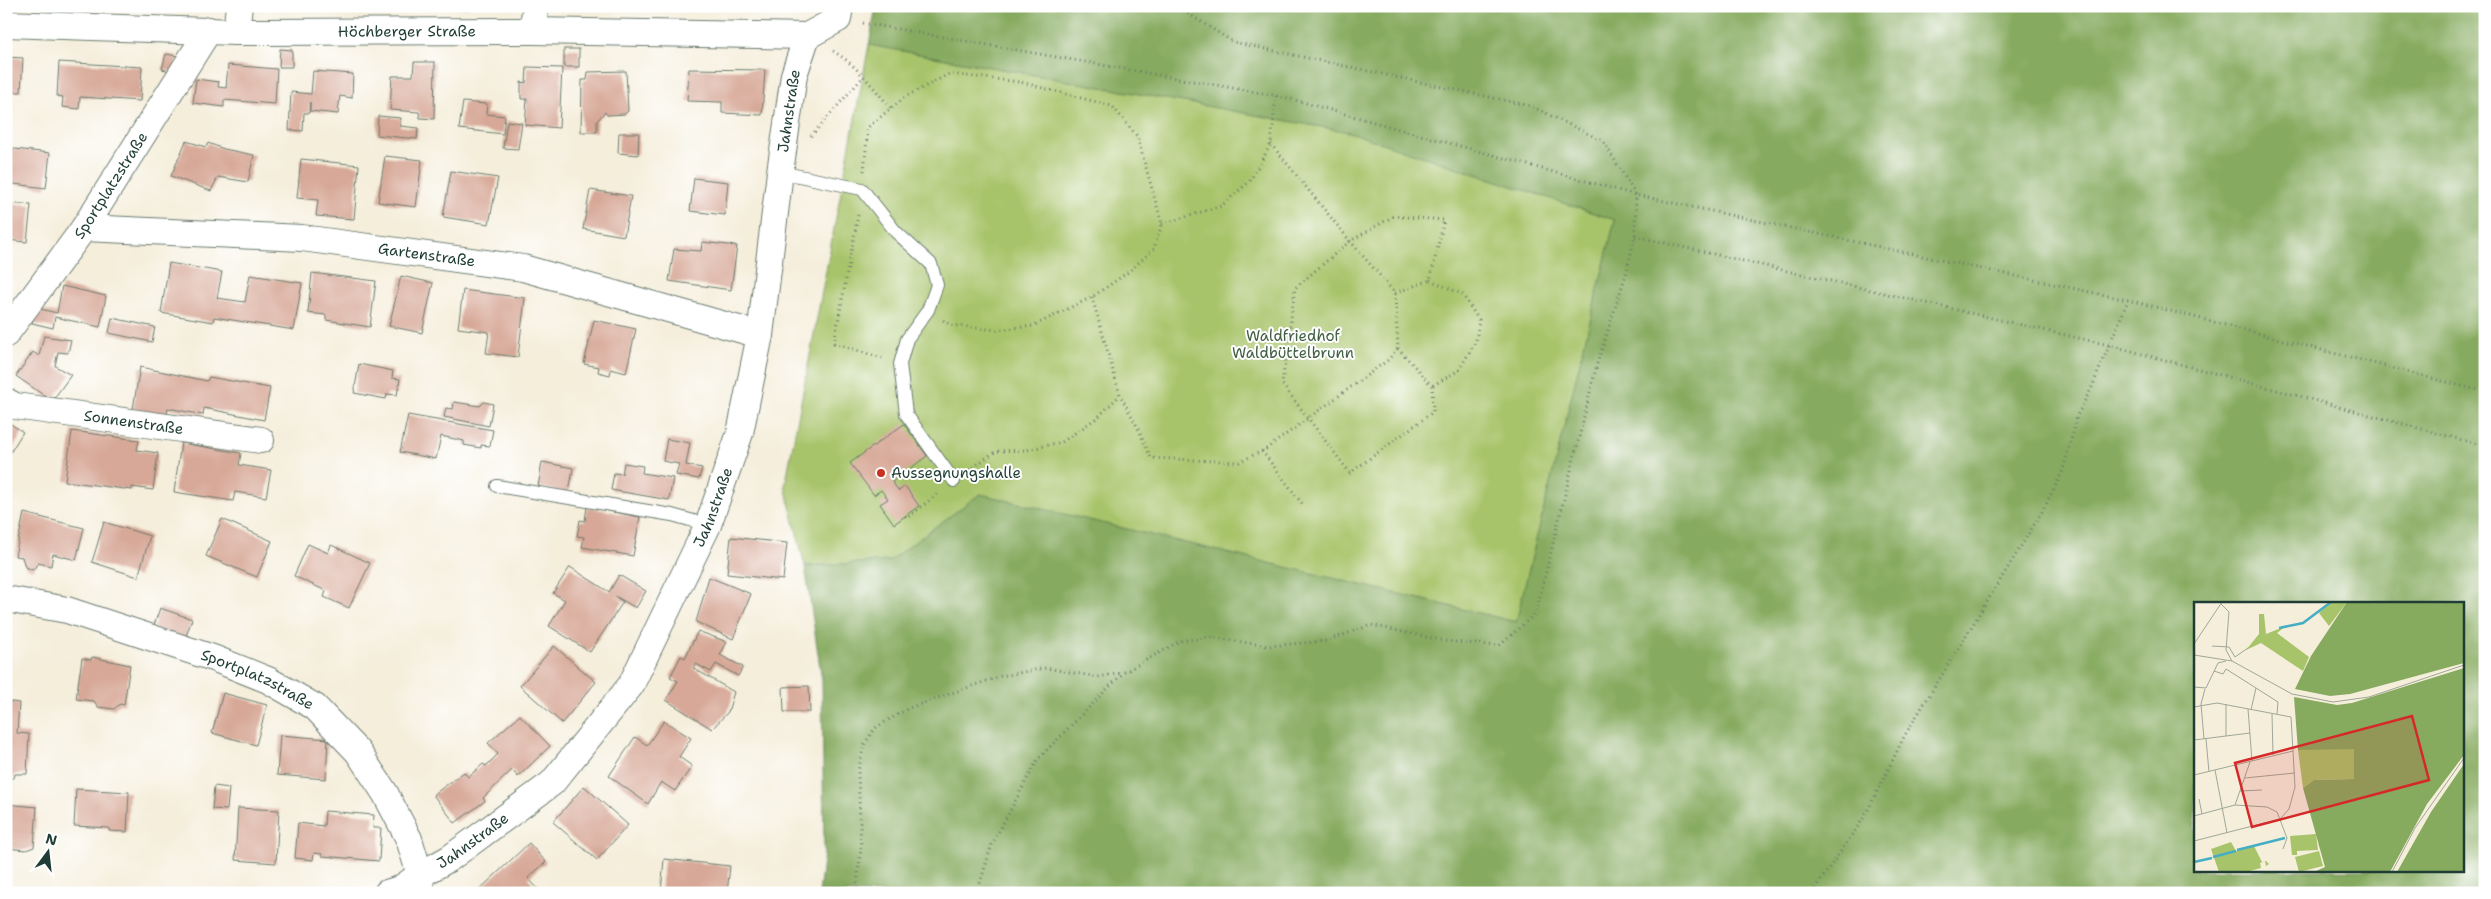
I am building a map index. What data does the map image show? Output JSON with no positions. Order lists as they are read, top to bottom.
{
  "streets": {
    "street": [
      "Höchberger Straße",
      "Jahnstraße",
      "Sportplatzstraße",
      "Gartenstraße",
      "Sonnenstraße"
    ]
  },
  "crossings": [
    ["Höchberger Straße", "Jahnstraße"],
    ["Höchberger Straße", "Sportplatzstraße"],
    ["Jahnstraße", "Sportplatzstraße"],
    ["Jahnstraße", "Gartenstraße"],
    ["Sportplatzstraße", "Gartenstraße"]
  ],
  "parks": ["Waldfriedhof Waldbüttelbrunn"],
  "places": ["Aussegnungshalle"],
  "north": "top"
}
